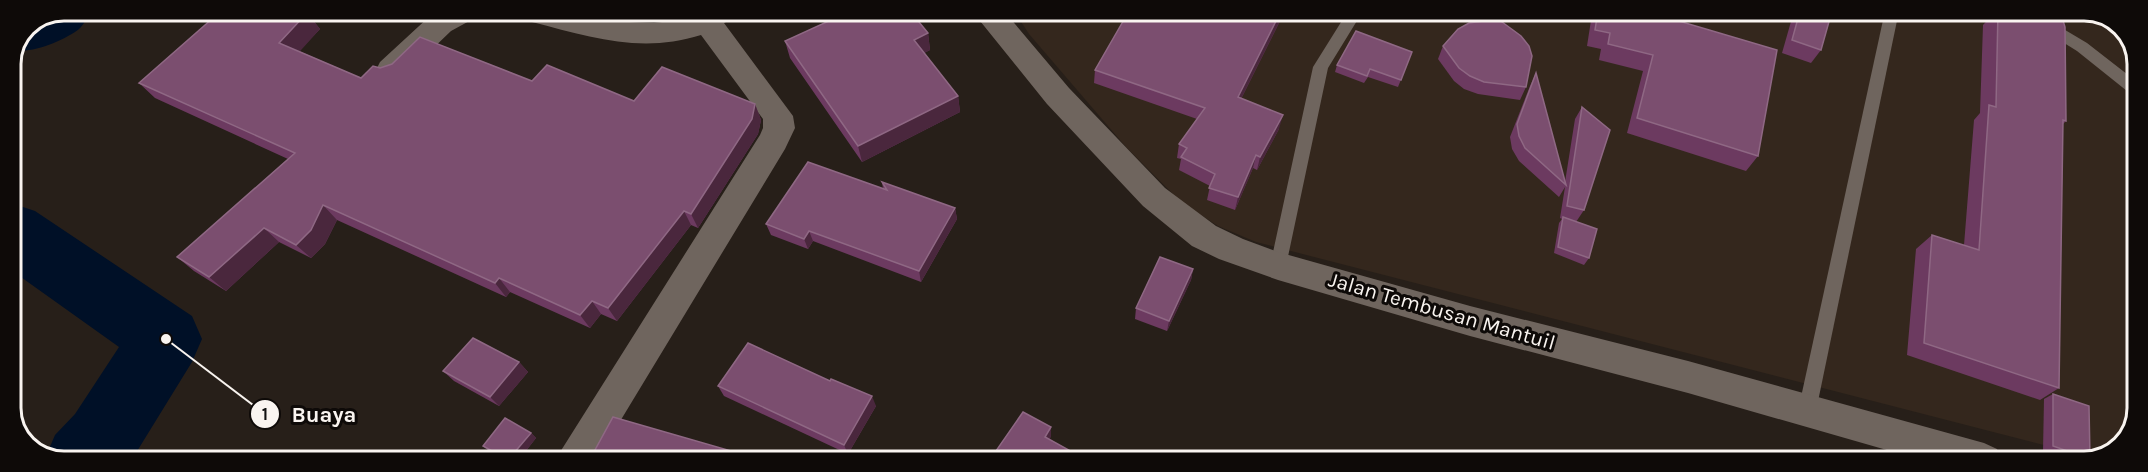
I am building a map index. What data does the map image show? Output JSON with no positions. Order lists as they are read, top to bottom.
{
  "streets": {
    "street": ["Jalan Tembusan Mantuil"]
  },
  "places": ["Buaya"]
}
